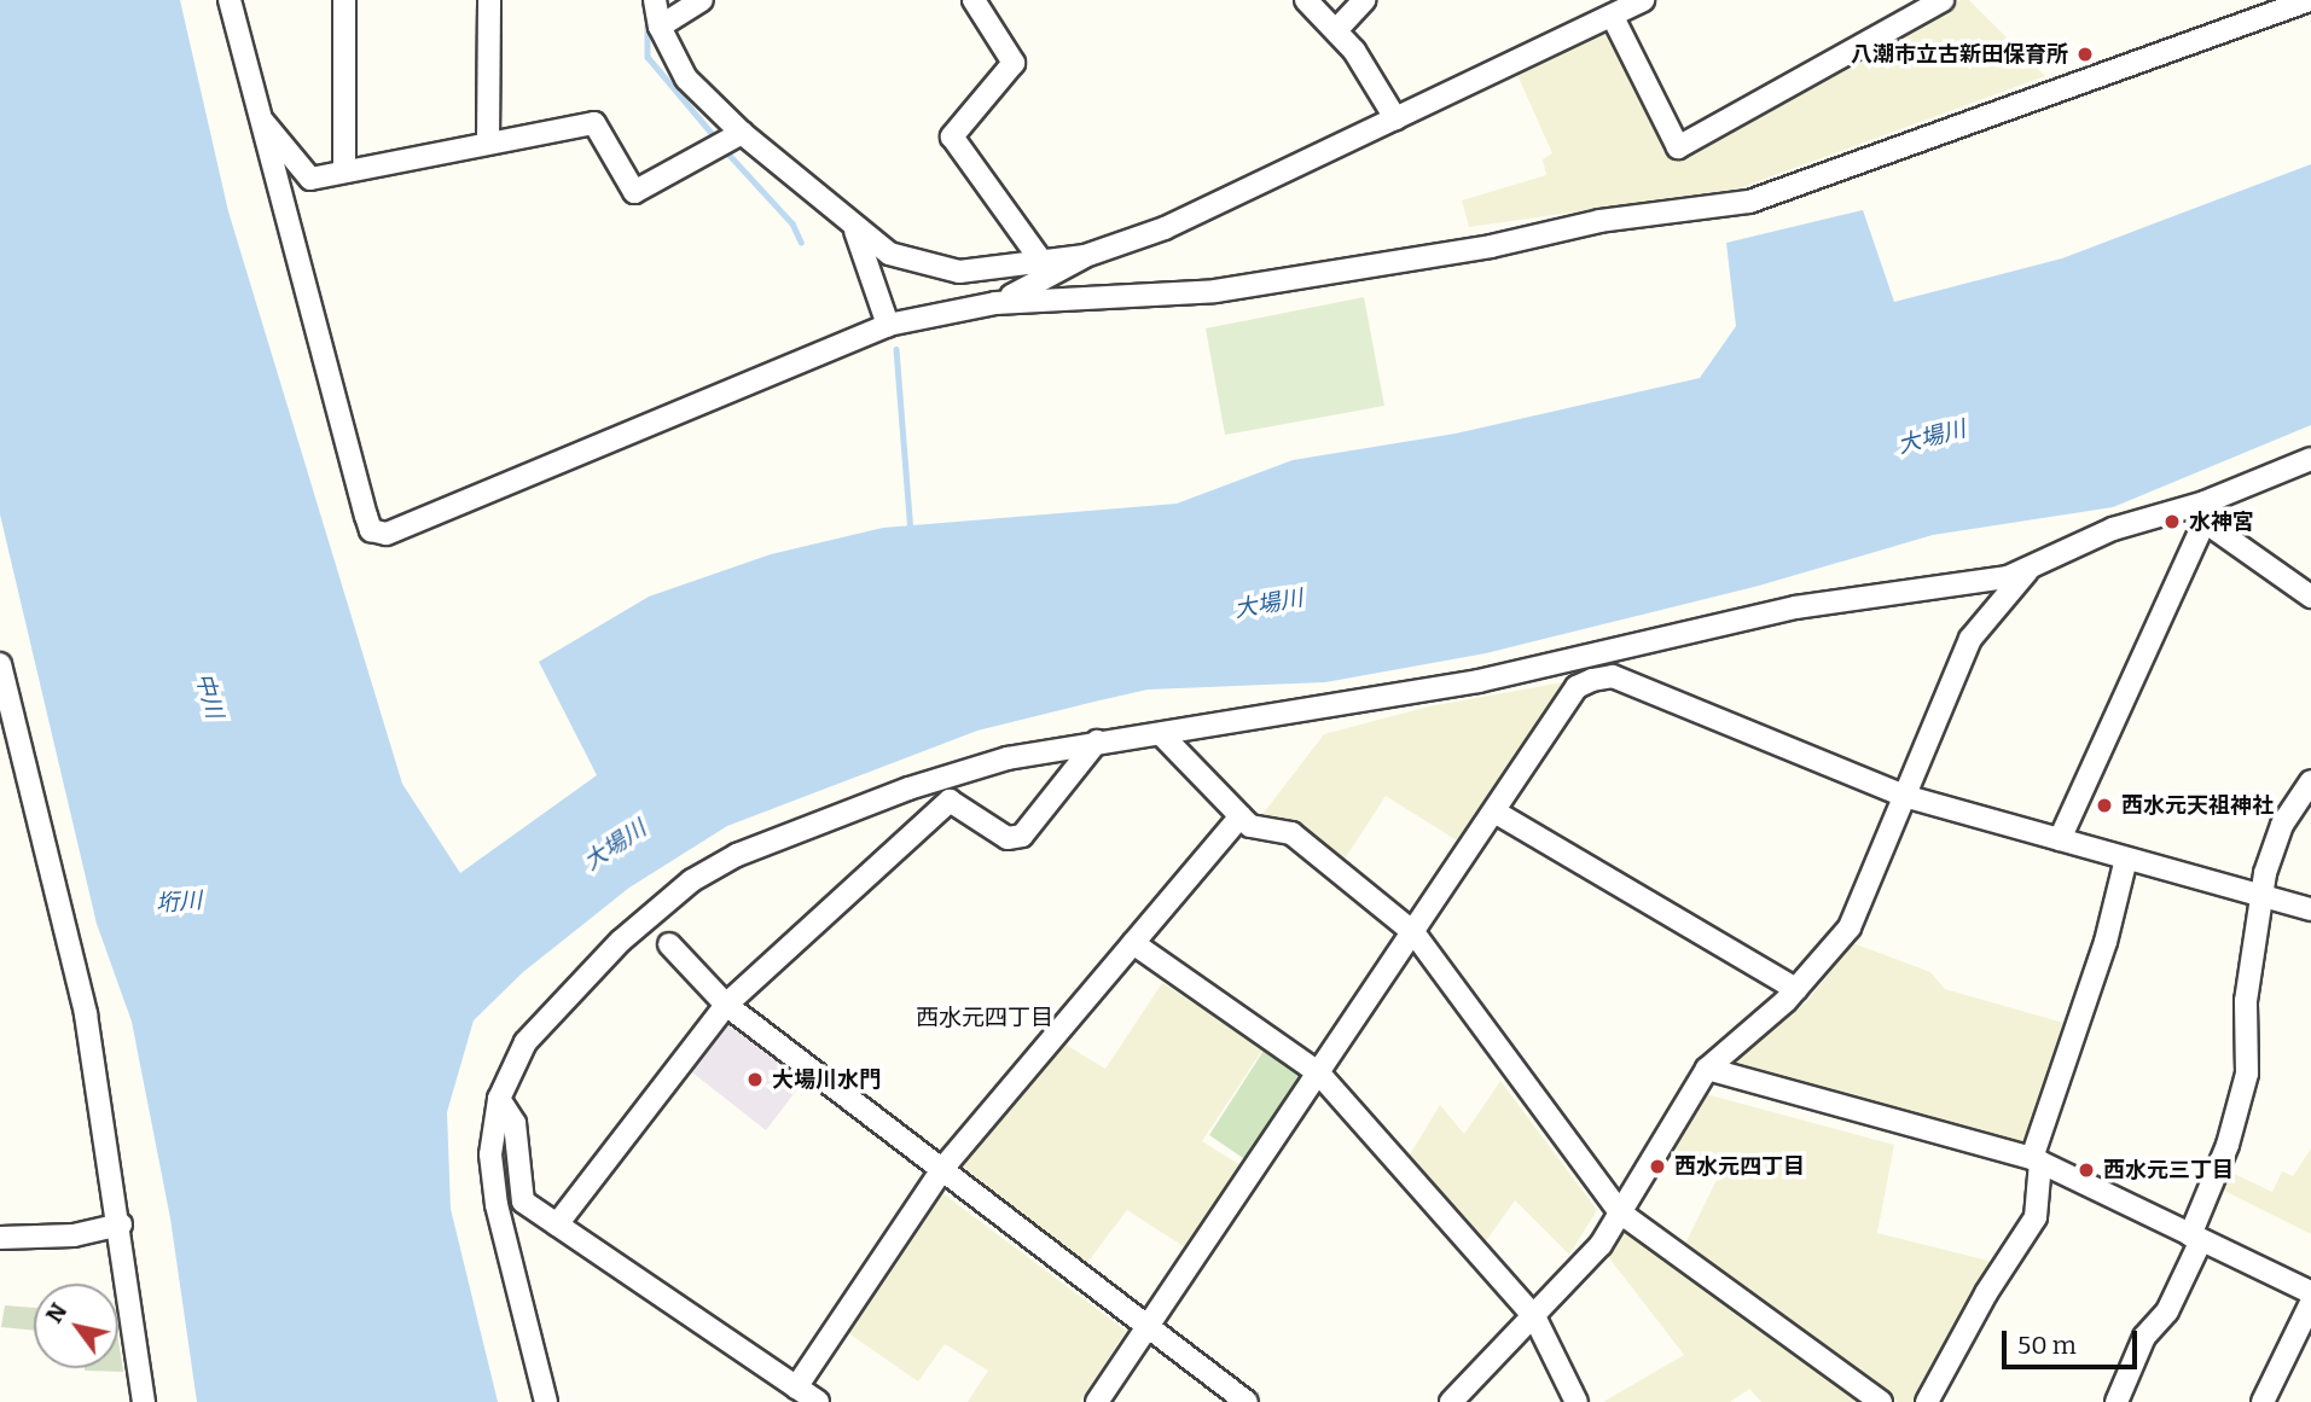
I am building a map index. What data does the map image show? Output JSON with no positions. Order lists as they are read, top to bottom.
{
  "districts": ["西水元四丁目"],
  "water": ["大場川", "中川", "垳川"],
  "places": [
    "八潮市立古新田保育所",
    "水神宮",
    "西水元天祖神社",
    "大場川水門",
    "西水元四丁目",
    "西水元三丁目"
  ],
  "scale_bar": "50 m",
  "north": "top left"
}
